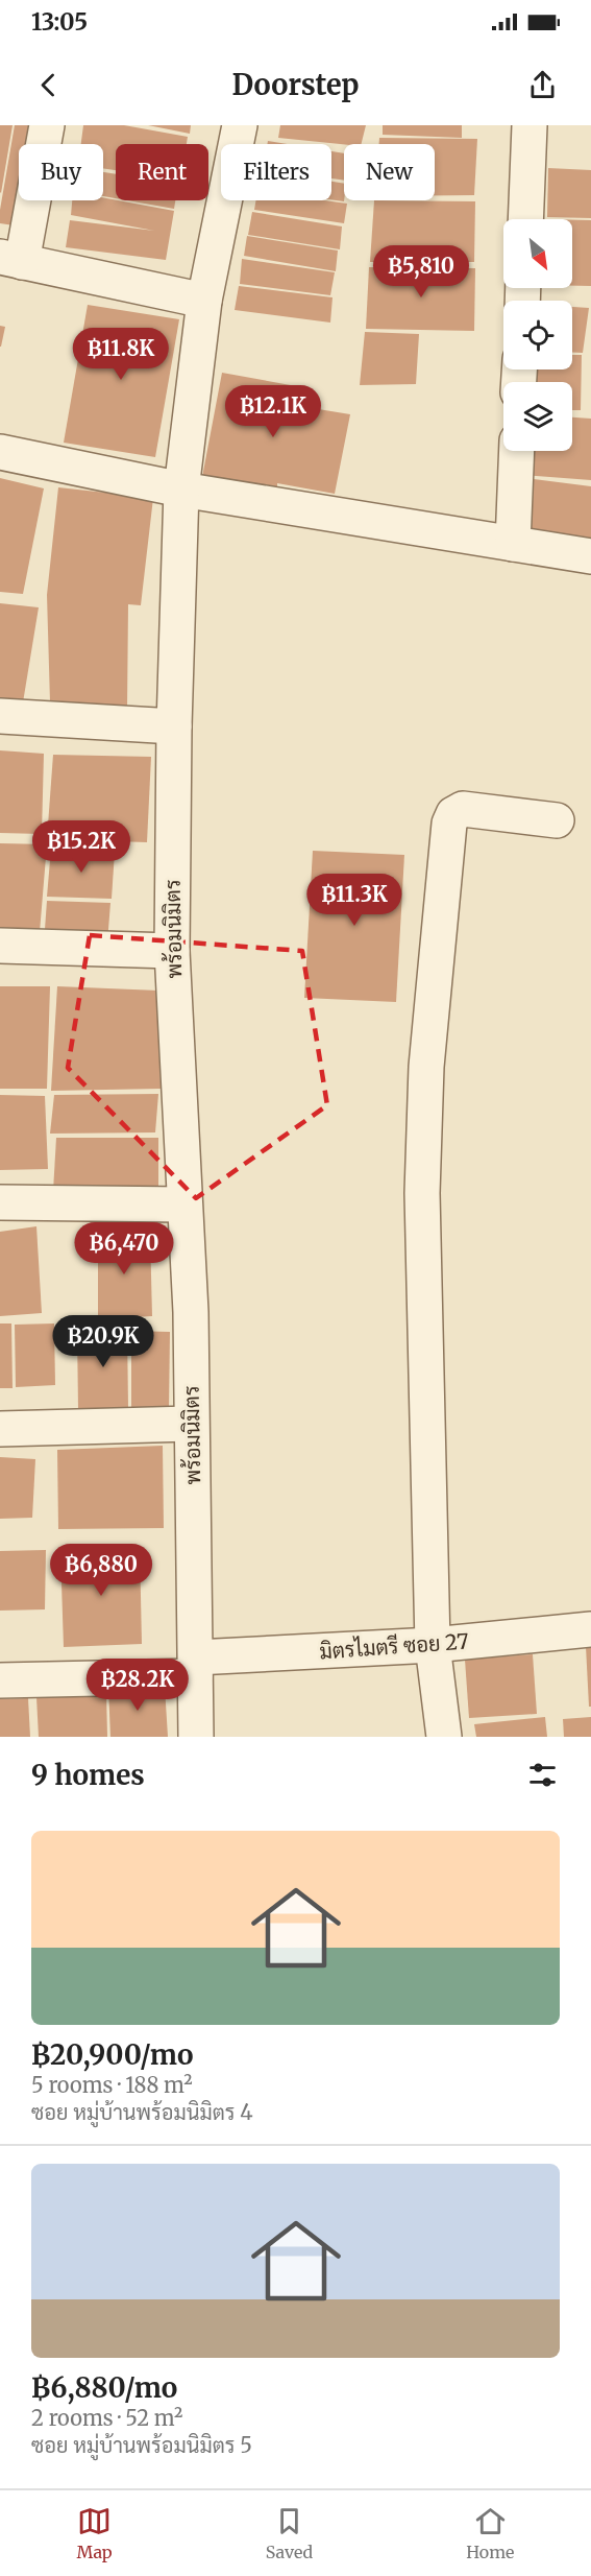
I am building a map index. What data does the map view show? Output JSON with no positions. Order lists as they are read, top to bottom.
{
  "streets": {
    "street": ["พร้อมนิมิตร", "มิตรไมตรี ซอย 27"]
  },
  "crossings": [
    ["พร้อมนิมิตร", "มิตรไมตรี ซอย 27"]
  ],
  "north": "bottom right",
  "page": {
    "status": "13:05",
    "header": "Doorstep",
    "chip": [
      "Buy",
      "Rent",
      "Filters",
      "New"
    ],
    "price": [
      "฿5,810",
      "฿11.8K",
      "฿12.1K",
      "฿15.2K",
      "฿11.3K",
      "฿6,470",
      "฿20.9K",
      "฿6,880",
      "฿28.2K"
    ],
    "heading": "9 homes",
    "list": [
      {
        "name": "฿20,900/mo",
        "note": "5 rooms · 188 m² · ซอย หมู่บ้านพร้อมนิมิตร 4"
      },
      {
        "name": "฿6,880/mo",
        "note": "2 rooms · 52 m² · ซอย หมู่บ้านพร้อมนิมิตร 5"
      }
    ],
    "tabs": ["Map", "Saved", "Home"]
  }
}
